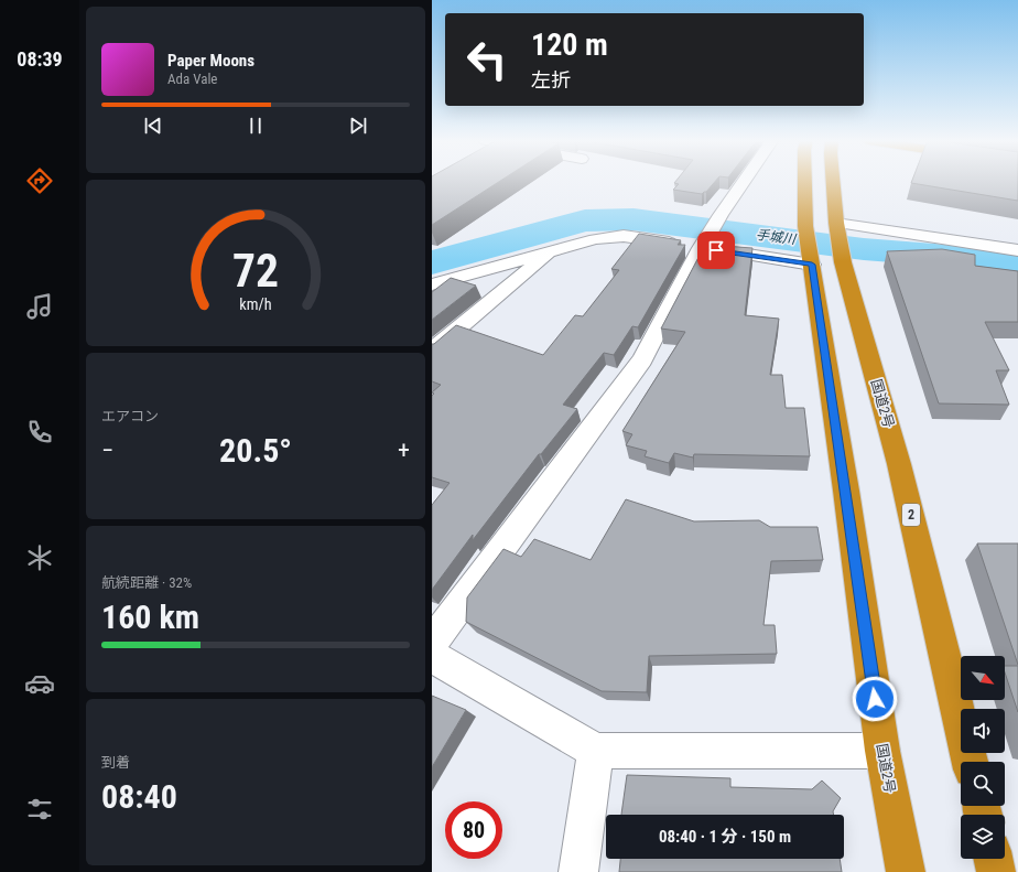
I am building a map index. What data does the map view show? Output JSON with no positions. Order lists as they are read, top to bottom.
{
  "streets": {
    "highway": ["国道2号", "2"]
  },
  "water": ["手城川"],
  "north": "bottom right",
  "page": {
    "tabs": "08:39",
    "turn": ["120 m", "左折"],
    "song": ["Paper Moons", "Ada Vale"],
    "tile": [
      "エアコン",
      ["航続距離 · 32%", "160 km"],
      ["到着", "08:40"]
    ],
    "heat": ["−", "20.5°", "+"],
    "limit": "80",
    "trip": "08:40 · 1 分 · 150 m",
    "gauge": ["72", "km/h"]
  }
}
